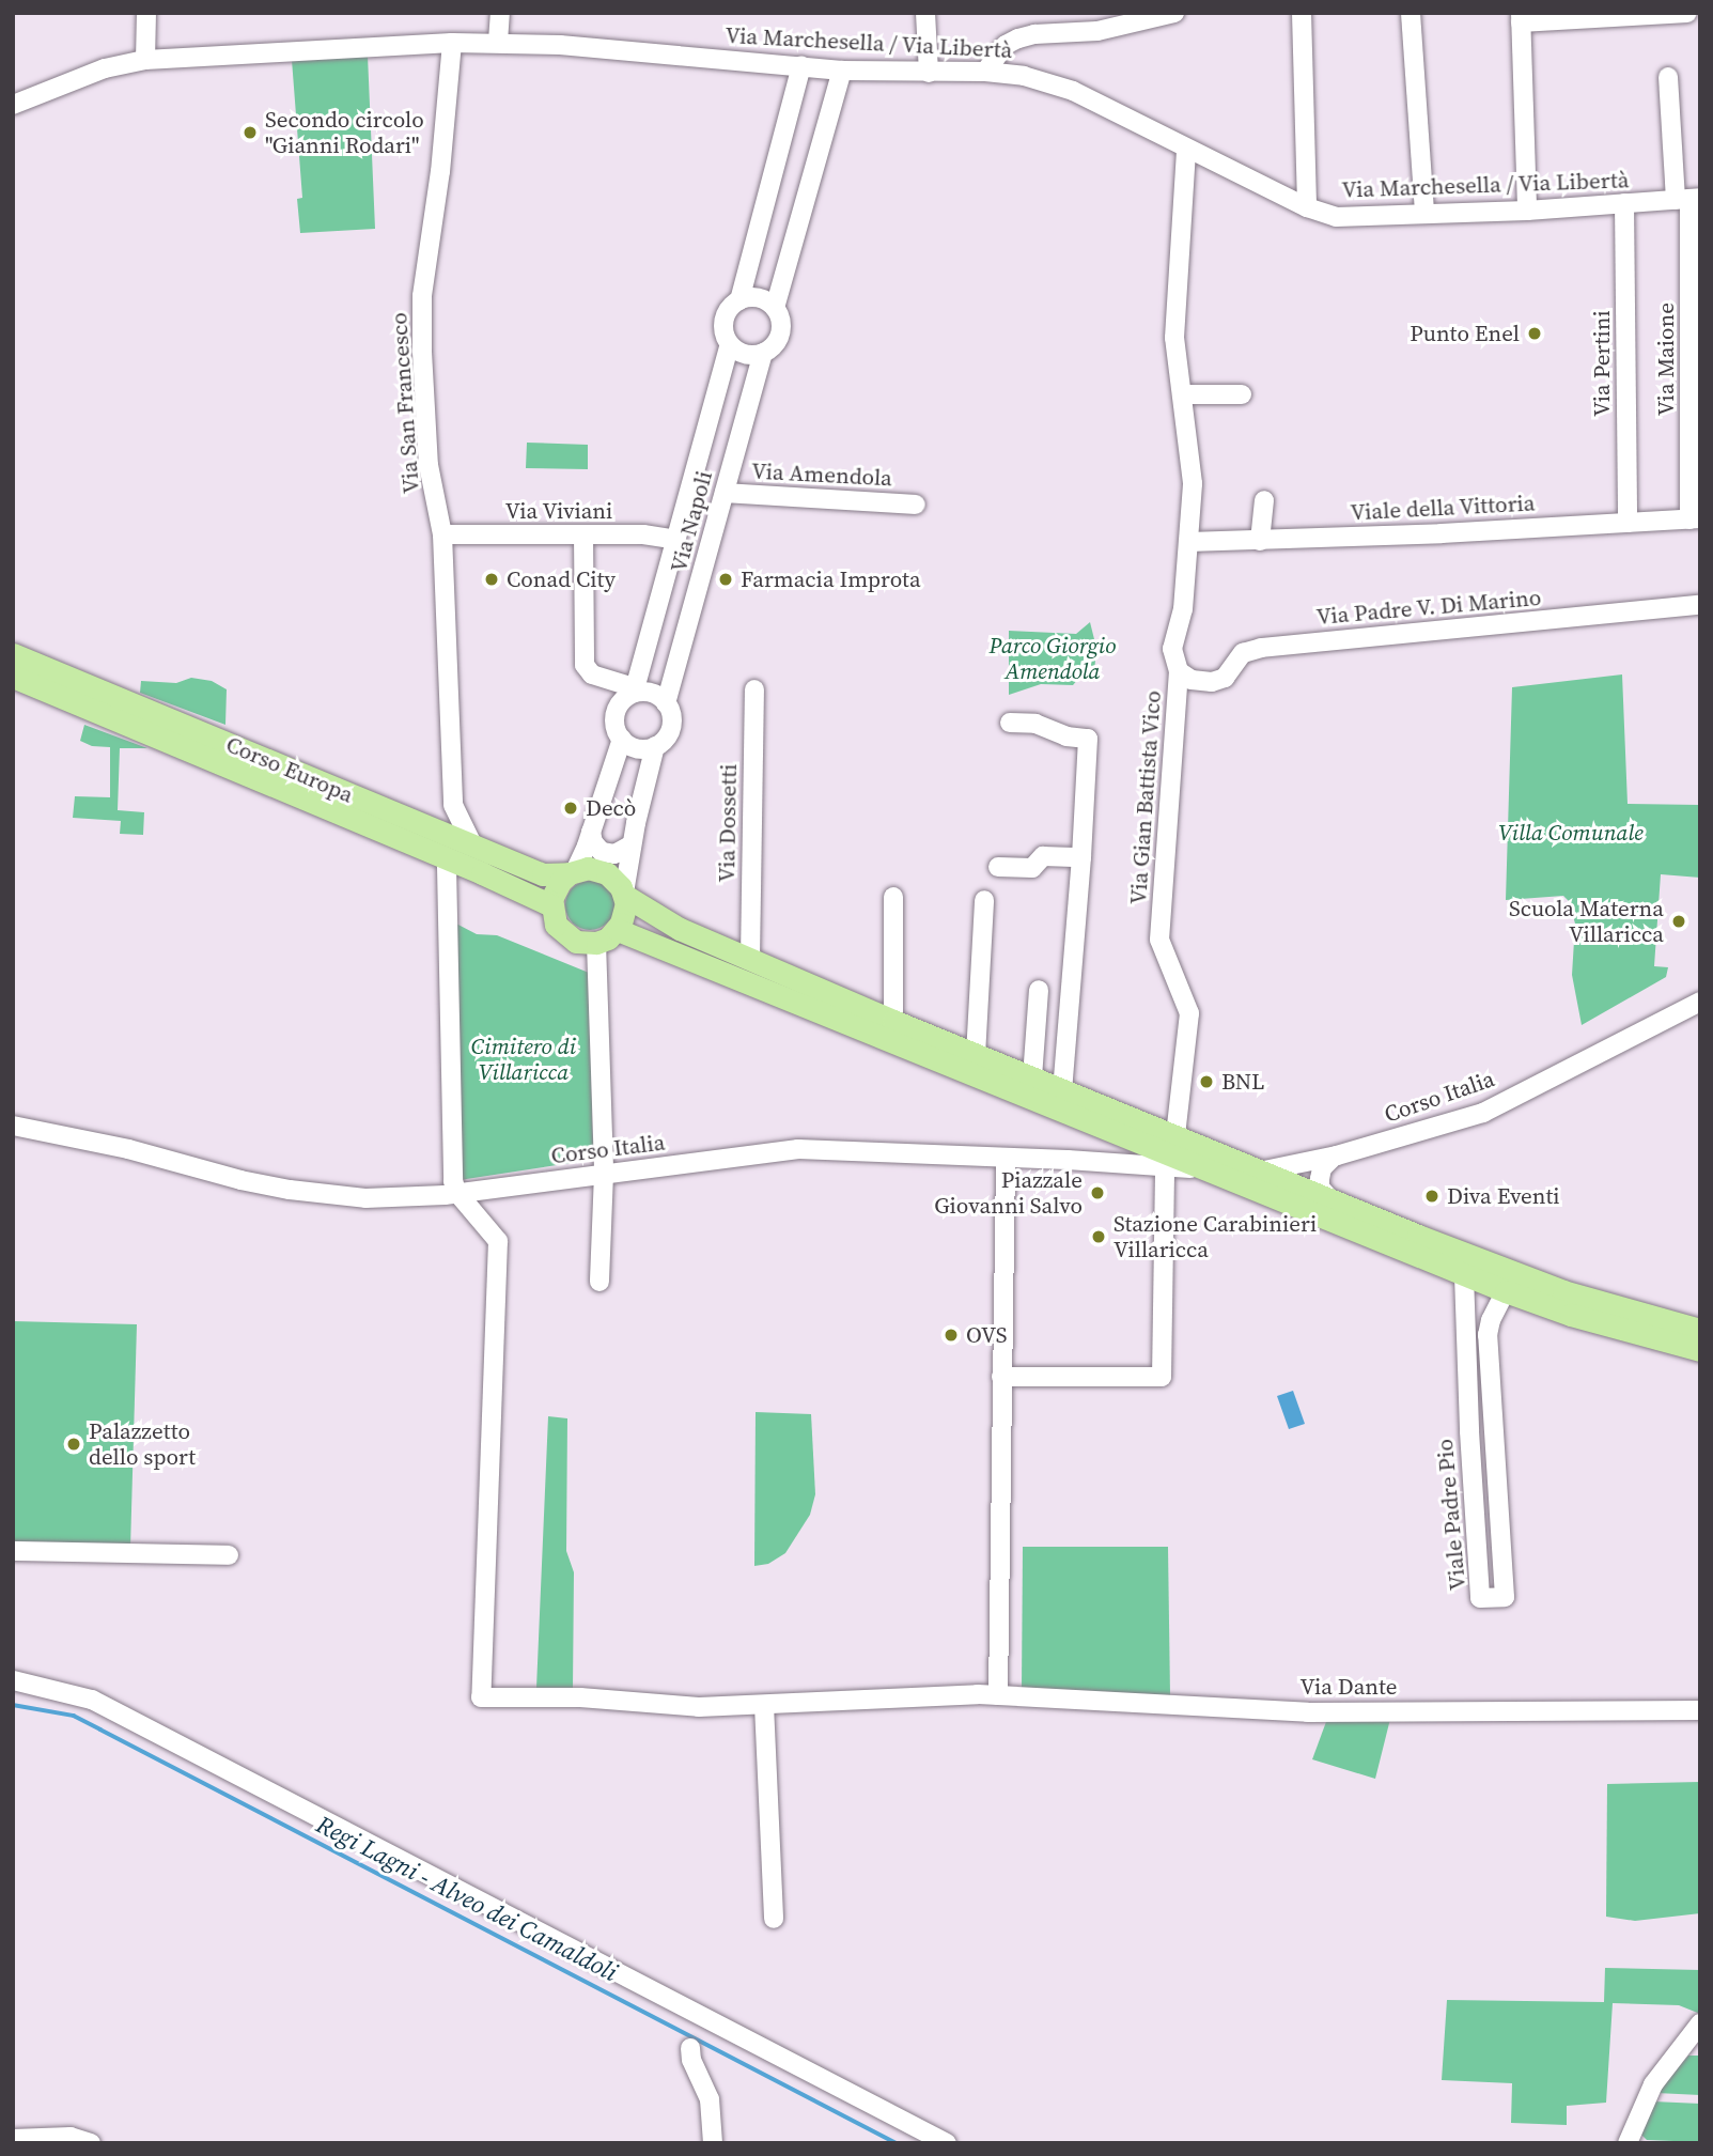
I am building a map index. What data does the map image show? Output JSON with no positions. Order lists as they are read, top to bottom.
{
  "streets": {
    "main road": ["Corso Europa"],
    "street": [
      "Via Marchesella / Via Libertà",
      "Via Maione",
      "Via Pertini",
      "Via San Francesco",
      "Via Amendola",
      "Viale della Vittoria",
      "Via Viviani",
      "Via Napoli",
      "Via Padre V. Di Marino",
      "Via Gian Battista Vico",
      "Via Dossetti",
      "Corso Italia",
      "Viale Padre Pio",
      "Via Dante"
    ]
  },
  "crossings": [
    ["Via Marchesella / Via Libertà", "Via Maione"],
    ["Via Marchesella / Via Libertà", "Via Pertini"],
    ["Via Marchesella / Via Libertà", "Via San Francesco"],
    ["Via Marchesella / Via Libertà", "Via Gian Battista Vico"],
    ["Via Maione", "Viale della Vittoria"],
    ["Via Pertini", "Viale della Vittoria"],
    ["Via San Francesco", "Via Viviani"],
    ["Via San Francesco", "Corso Europa"],
    ["Via Amendola", "Via Napoli"],
    ["Viale della Vittoria", "Via Gian Battista Vico"],
    ["Via Viviani", "Via Napoli"],
    ["Via Padre V. Di Marino", "Via Gian Battista Vico"],
    ["Corso Italia", "Via Dante"]
  ],
  "water": ["Regi Lagni - Alveo dei Camaldoli"],
  "parks": ["Parco Giorgio Amendola", "Villa Comunale", "Cimitero di Villaricca"],
  "places": [
    "Secondo circolo \"Gianni Rodari\"",
    "Punto Enel",
    "Conad City",
    "Farmacia Improta",
    "Decò",
    "Scuola Materna Villaricca",
    "BNL",
    "Piazzale Giovanni Salvo",
    "Diva Eventi",
    "Stazione Carabinieri Villaricca",
    "OVS",
    "Palazzetto dello sport"
  ]
}
